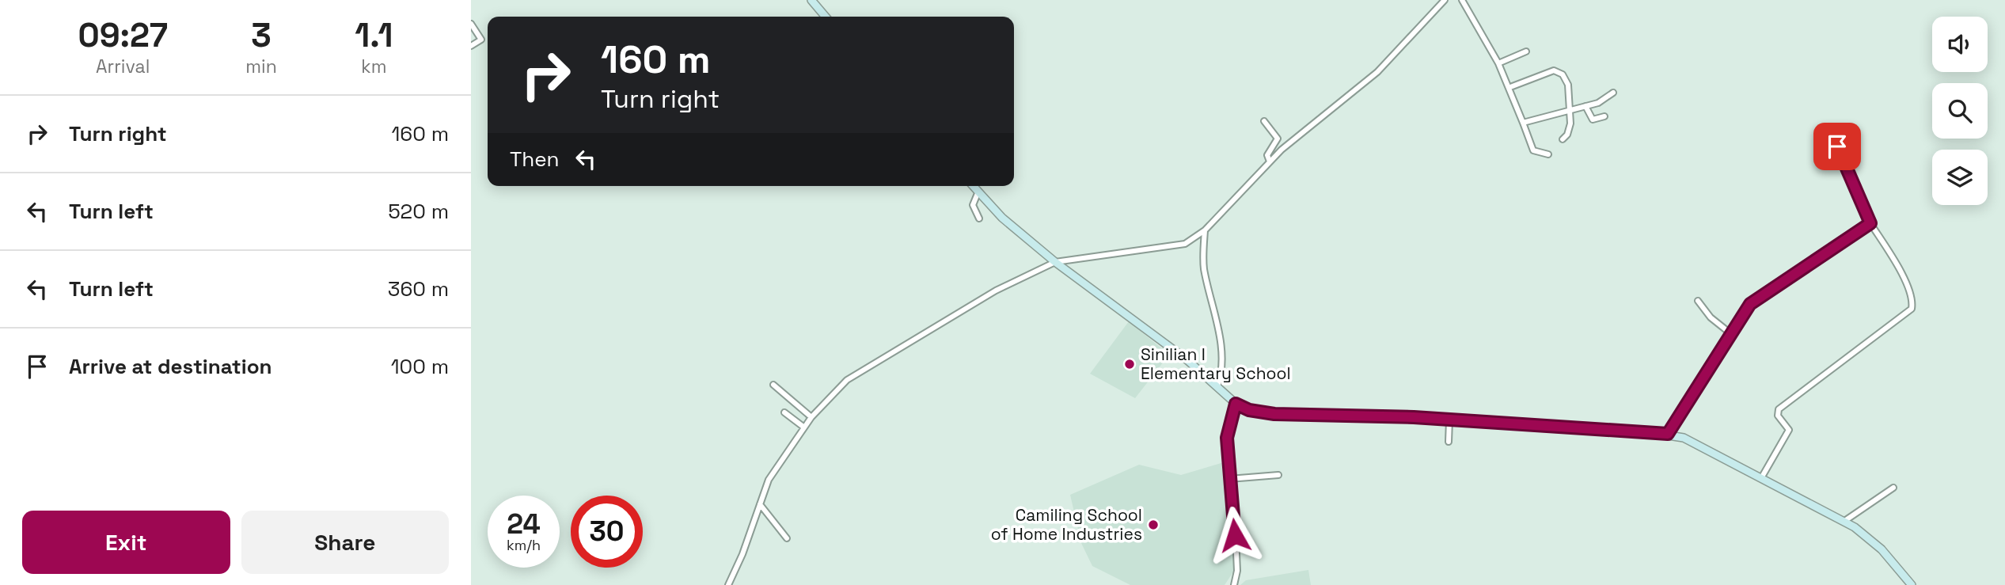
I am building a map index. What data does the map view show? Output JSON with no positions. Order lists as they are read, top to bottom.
{
  "places": ["Sinilian I Elementary School", "Camiling School of Home Industries"],
  "page": {
    "eta": [
      "09:27",
      "Arrival",
      "3",
      "min",
      "1.1",
      "km"
    ],
    "turn": ["160 m", "Turn right"],
    "list": [
      {
        "name": "Turn right",
        "value": "160 m"
      },
      {
        "name": "Turn left",
        "value": "520 m"
      },
      {
        "name": "Turn left",
        "value": "360 m"
      },
      {
        "name": "Arrive at destination",
        "value": "100 m"
      }
    ],
    "then": "Then",
    "speed": "24 km/h",
    "limit": "30",
    "buttons": ["Exit", "Share"]
  }
}
